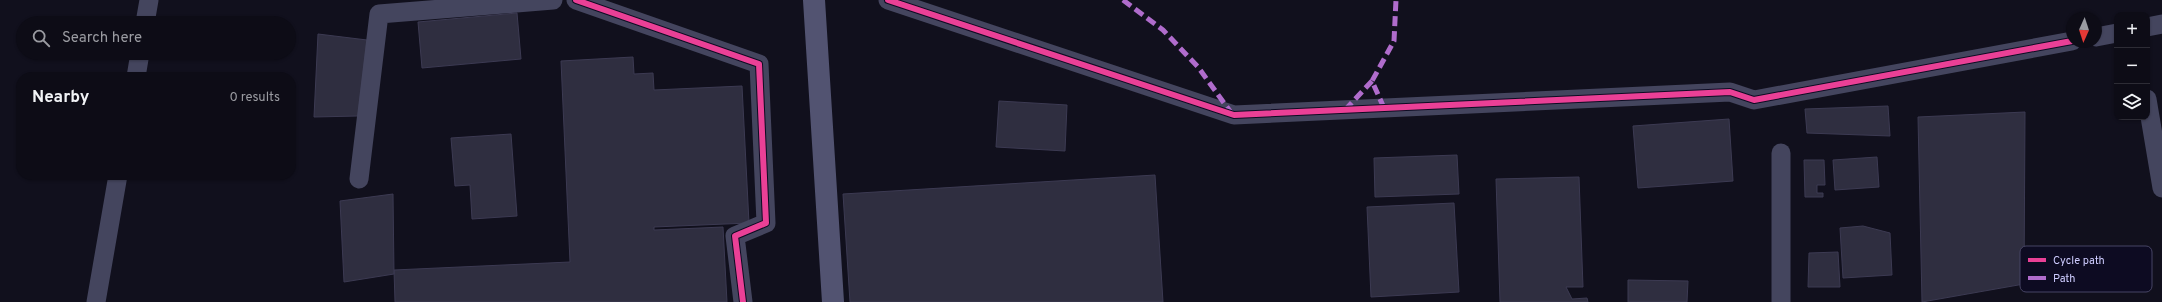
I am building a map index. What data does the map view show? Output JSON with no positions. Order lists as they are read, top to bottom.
{
  "legend": ["Cycle path", "Path"],
  "north": "bottom",
  "page": {
    "map_buttons": ["+", "−"],
    "search": "Search here",
    "heading": ["Nearby", "0 results"]
  }
}
